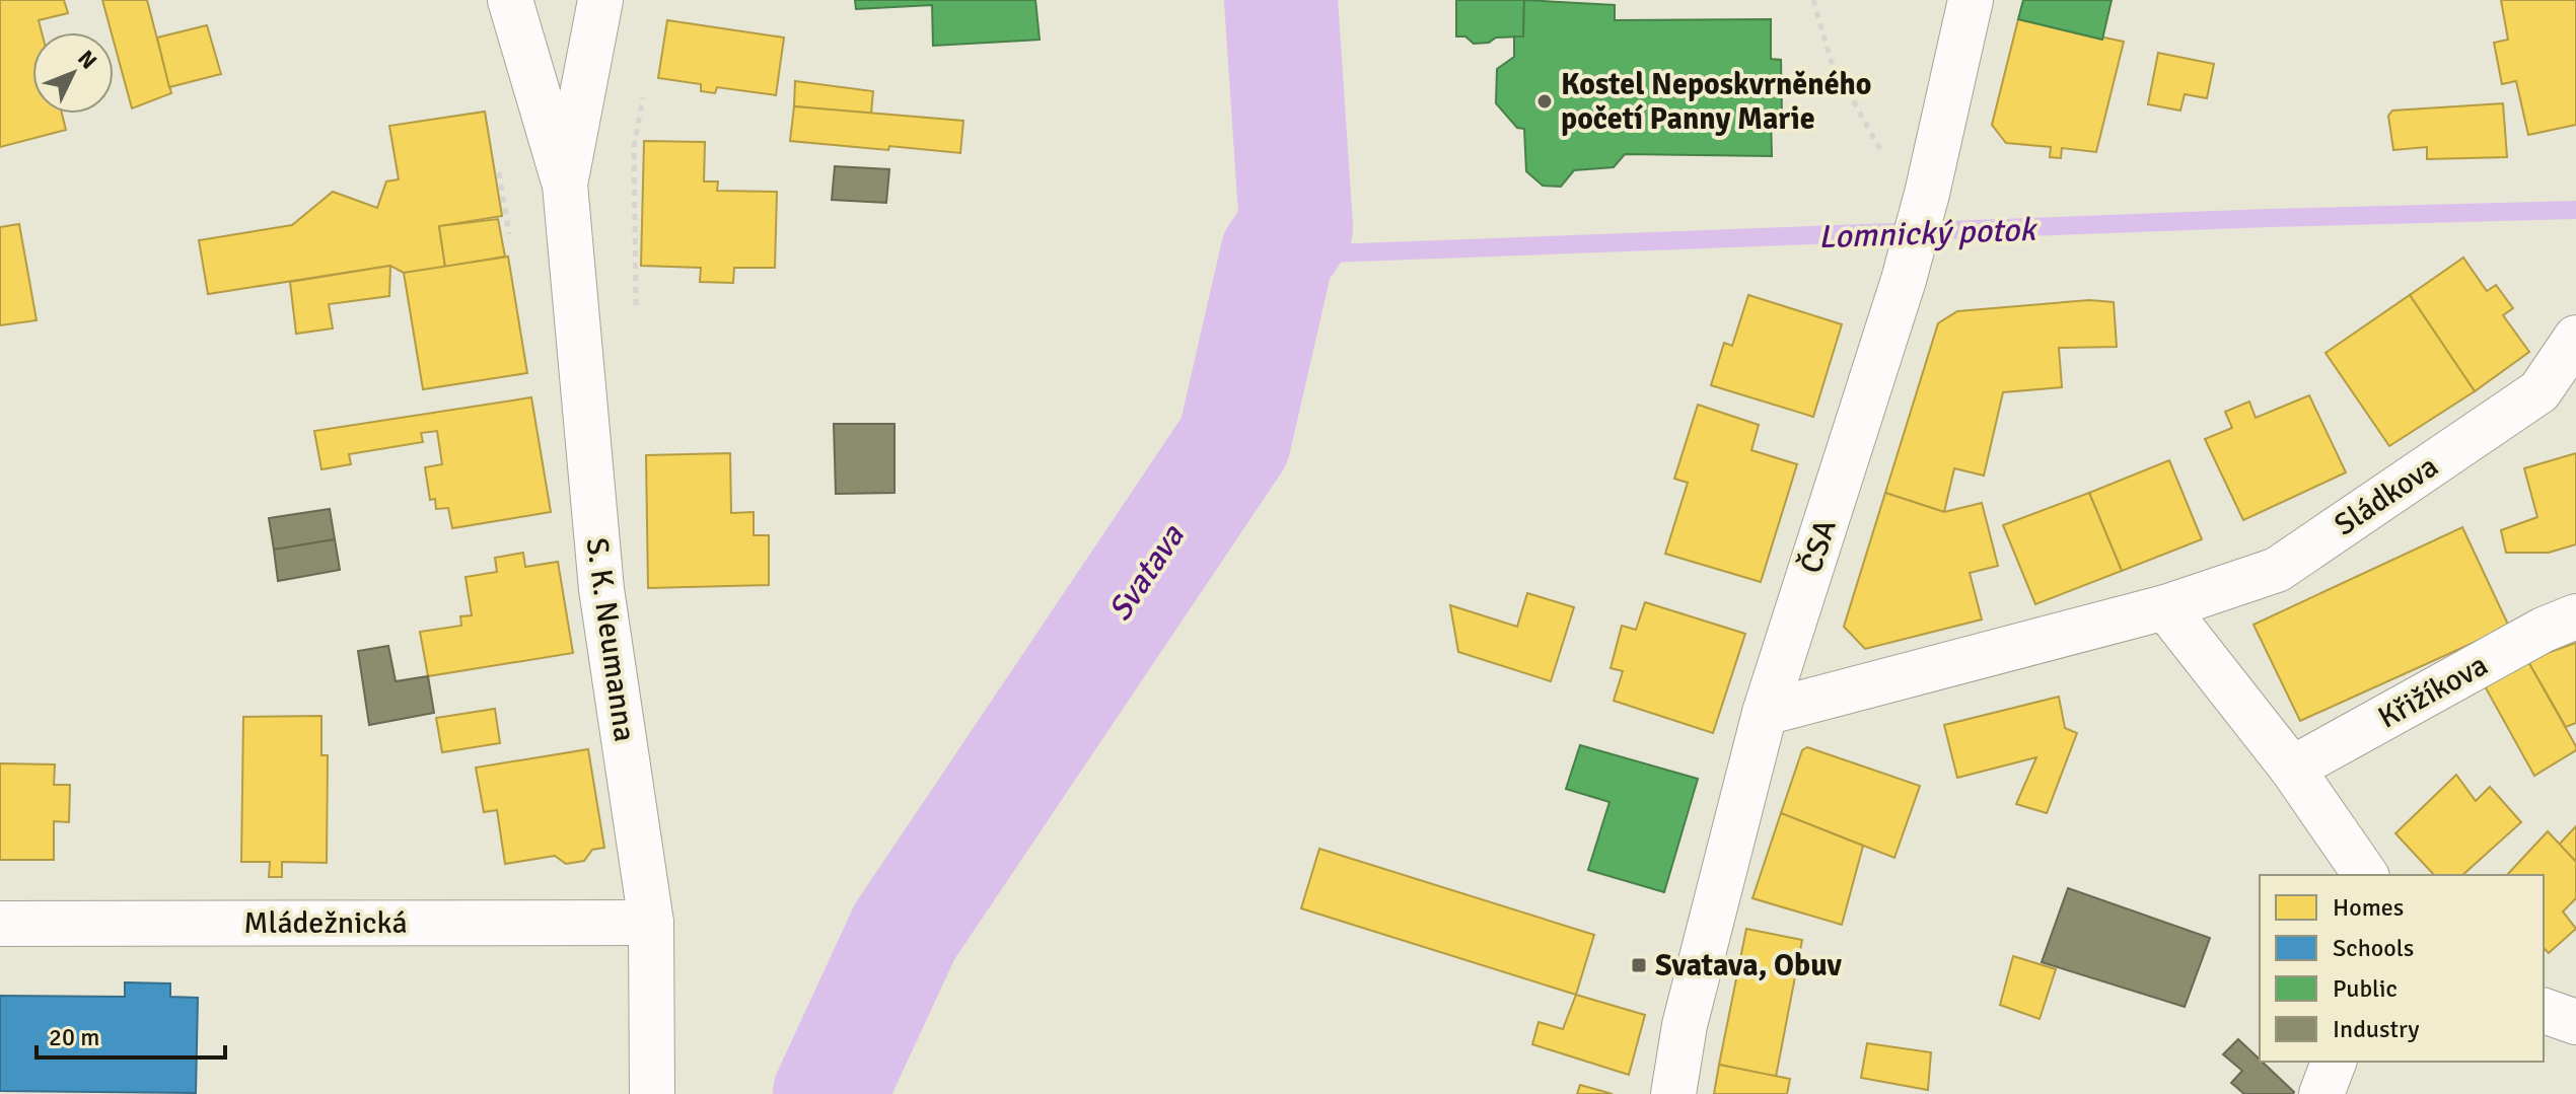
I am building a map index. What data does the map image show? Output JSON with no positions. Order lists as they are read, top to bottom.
{
  "streets": {
    "street": [
      "Sládkova",
      "ČSA",
      "S. K. Neumanna",
      "Křižíkova",
      "Mládežnická"
    ]
  },
  "crossings": [
    ["Sládkova", "ČSA"],
    ["S. K. Neumanna", "Mládežnická"]
  ],
  "water": ["Lomnický potok", "Svatava"],
  "places": {
    "other": ["Kostel Neposkvrněného početí Panny Marie"],
    "transit": ["Svatava, Obuv"]
  },
  "legend": [
    "Homes",
    "Schools",
    "Public",
    "Industry"
  ],
  "scale_bar": "20 m",
  "north": "top right"
}
